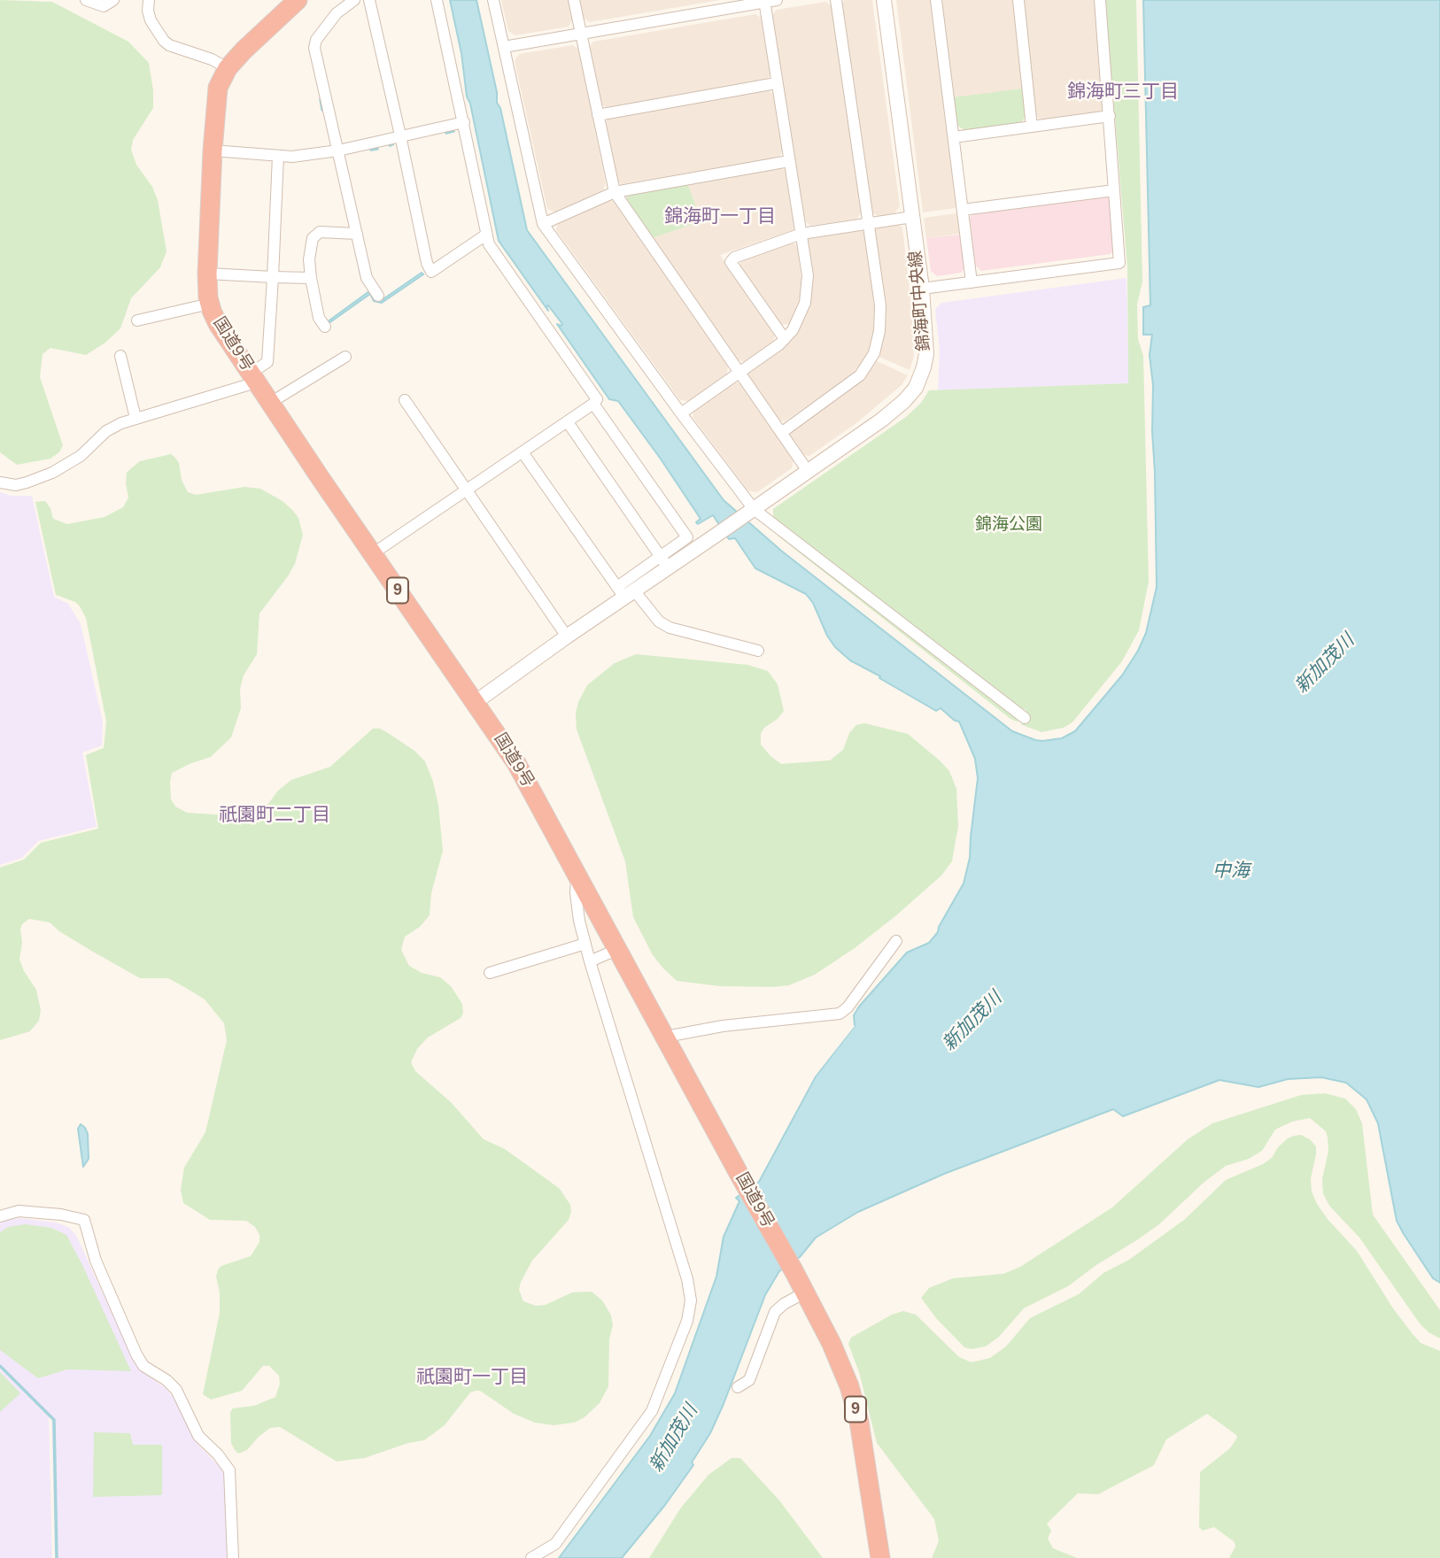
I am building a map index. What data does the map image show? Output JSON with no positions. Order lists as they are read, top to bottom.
{
  "streets": {
    "highway": ["国道9号", "9"],
    "street": ["錦海町中央線"]
  },
  "crossings": [
    ["錦海町中央線", "国道9号"]
  ],
  "districts": [
    "錦海町三丁目",
    "錦海町一丁目",
    "祇園町二丁目",
    "祇園町一丁目"
  ],
  "water": ["新加茂川", "中海"],
  "parks": ["錦海公園"]
}
